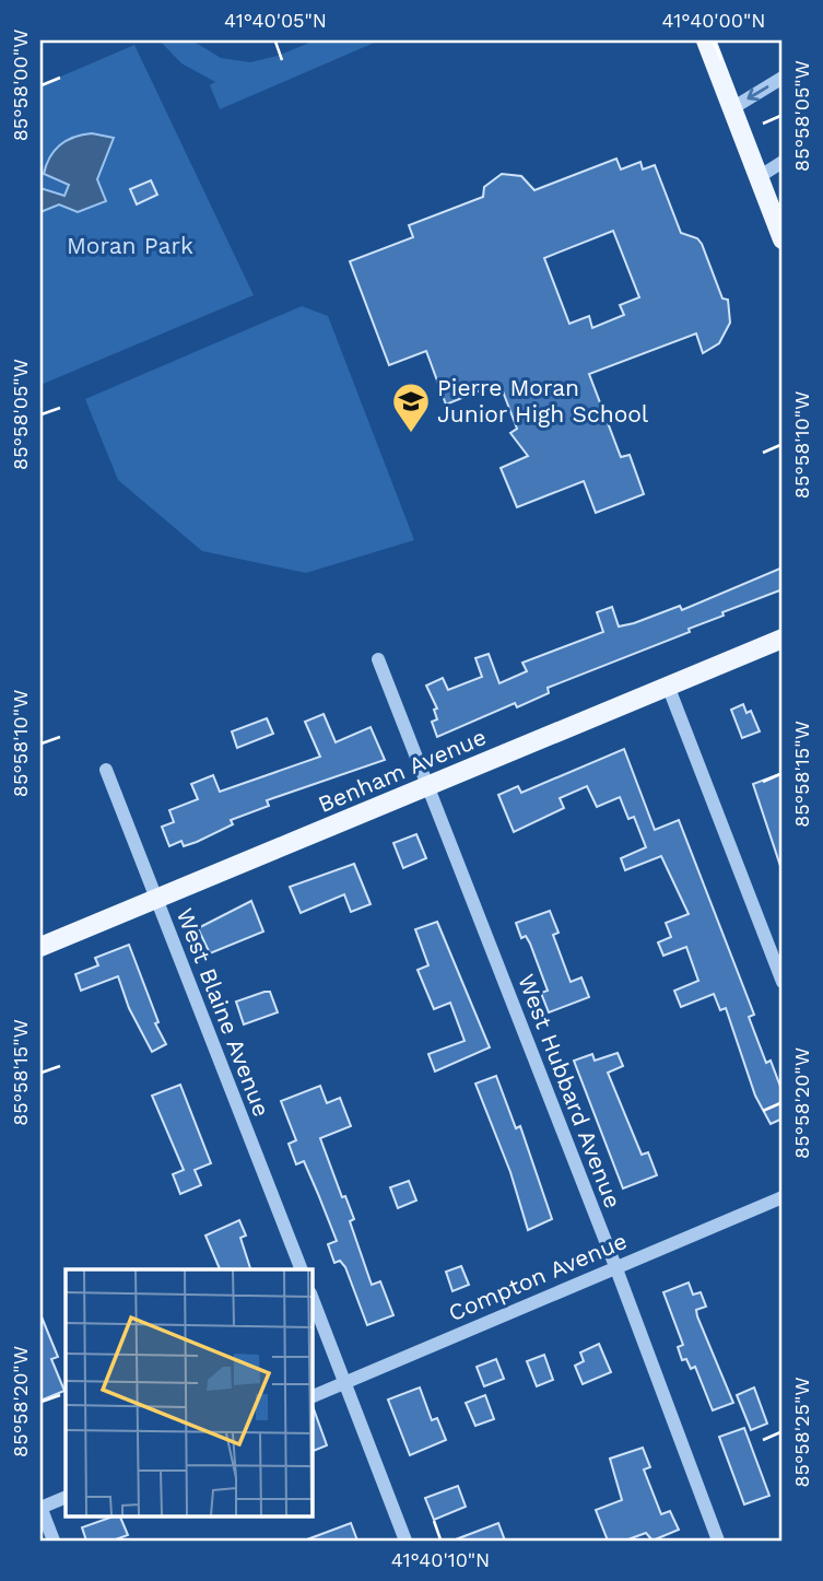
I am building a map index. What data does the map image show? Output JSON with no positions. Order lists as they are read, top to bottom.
{
  "streets": {
    "main road": ["Benham Avenue"],
    "street": ["West Blaine Avenue", "West Hubbard Avenue", "Compton Avenue"]
  },
  "crossings": [
    ["Benham Avenue", "West Blaine Avenue"],
    ["Benham Avenue", "West Hubbard Avenue"],
    ["West Hubbard Avenue", "Compton Avenue"]
  ],
  "parks": ["Moran Park"],
  "places": {
    "school or university": ["Pierre Moran Junior High School"]
  },
  "coordinates": [
    "41°40'05\"N",
    "41°40'00\"N",
    "85°58'00\"W",
    "85°58'05\"W",
    "85°58'10\"W",
    "85°58'15\"W",
    "85°58'20\"W",
    "85°58'25\"W",
    "41°40'10\"N"
  ]
}
